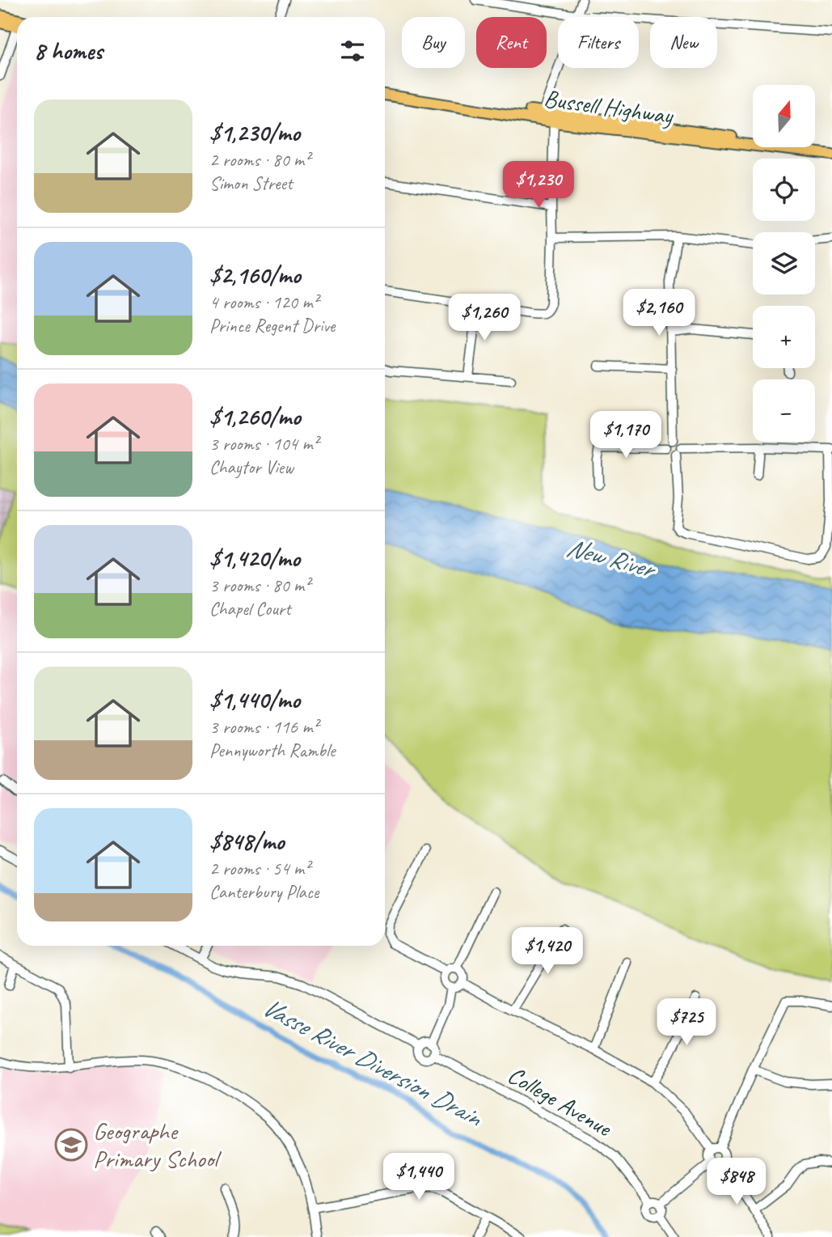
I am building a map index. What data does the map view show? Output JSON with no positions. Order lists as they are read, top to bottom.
{
  "streets": {
    "main road": ["Bussell Highway"],
    "street": ["College Avenue"]
  },
  "water": ["New River", "Vasse River Diversion Drain"],
  "places": {
    "school or university": ["Geographe Primary School"]
  },
  "north": "top",
  "page": {
    "chip": [
      "Buy",
      "Rent",
      "Filters",
      "New"
    ],
    "heading": "8 homes",
    "map_buttons": ["+", "−"],
    "list": [
      {
        "name": "$1,230/mo",
        "note": "2 rooms · 80 m² · Simon Street"
      },
      {
        "name": "$2,160/mo",
        "note": "4 rooms · 120 m² · Prince Regent Drive"
      },
      {
        "name": "$1,260/mo",
        "note": "3 rooms · 104 m² · Chaytor View"
      },
      {
        "name": "$1,420/mo",
        "note": "3 rooms · 80 m² · Chapel Court"
      },
      {
        "name": "$1,440/mo",
        "note": "3 rooms · 116 m² · Pennyworth Ramble"
      },
      {
        "name": "$848/mo",
        "note": "2 rooms · 54 m² · Canterbury Place"
      }
    ],
    "price": [
      "$1,230",
      "$2,160",
      "$1,260",
      "$1,170",
      "$1,420",
      "$725",
      "$1,440",
      "$848"
    ]
  }
}
